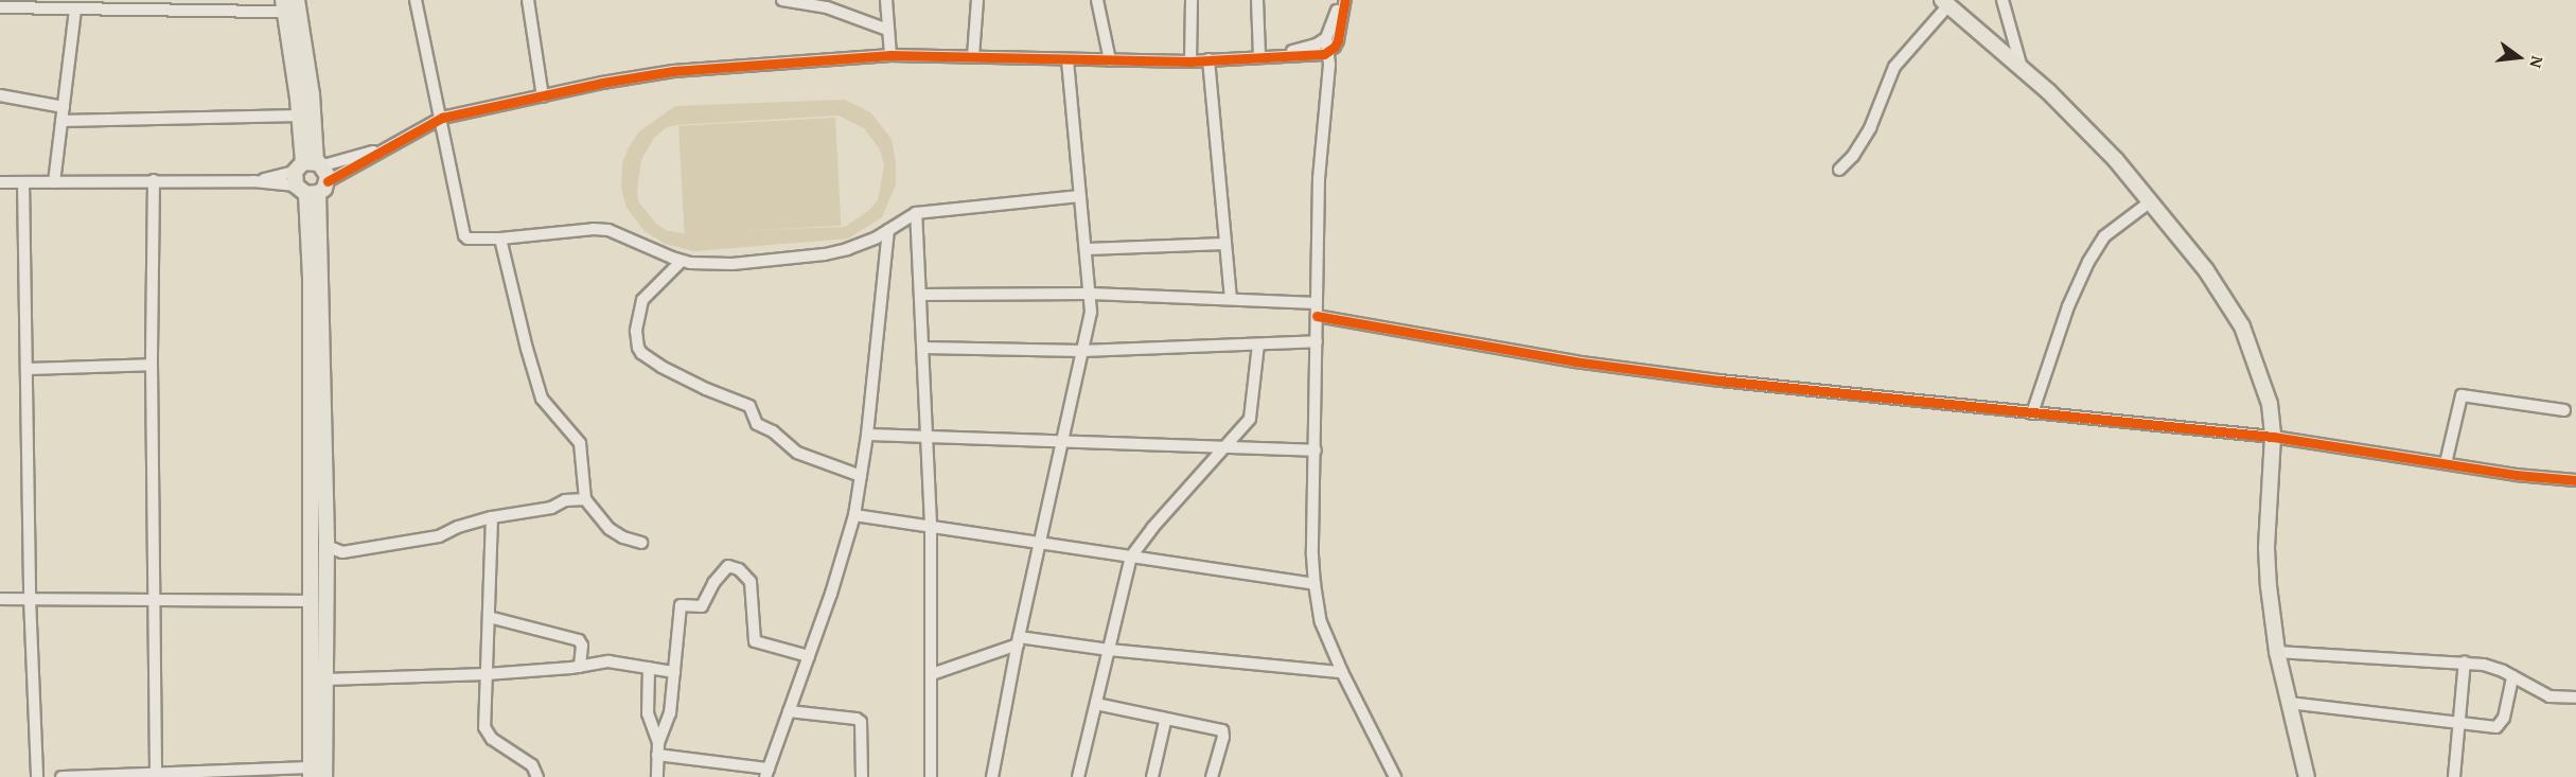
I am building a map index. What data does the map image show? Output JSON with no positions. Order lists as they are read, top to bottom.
{
  "north": "right"
}
